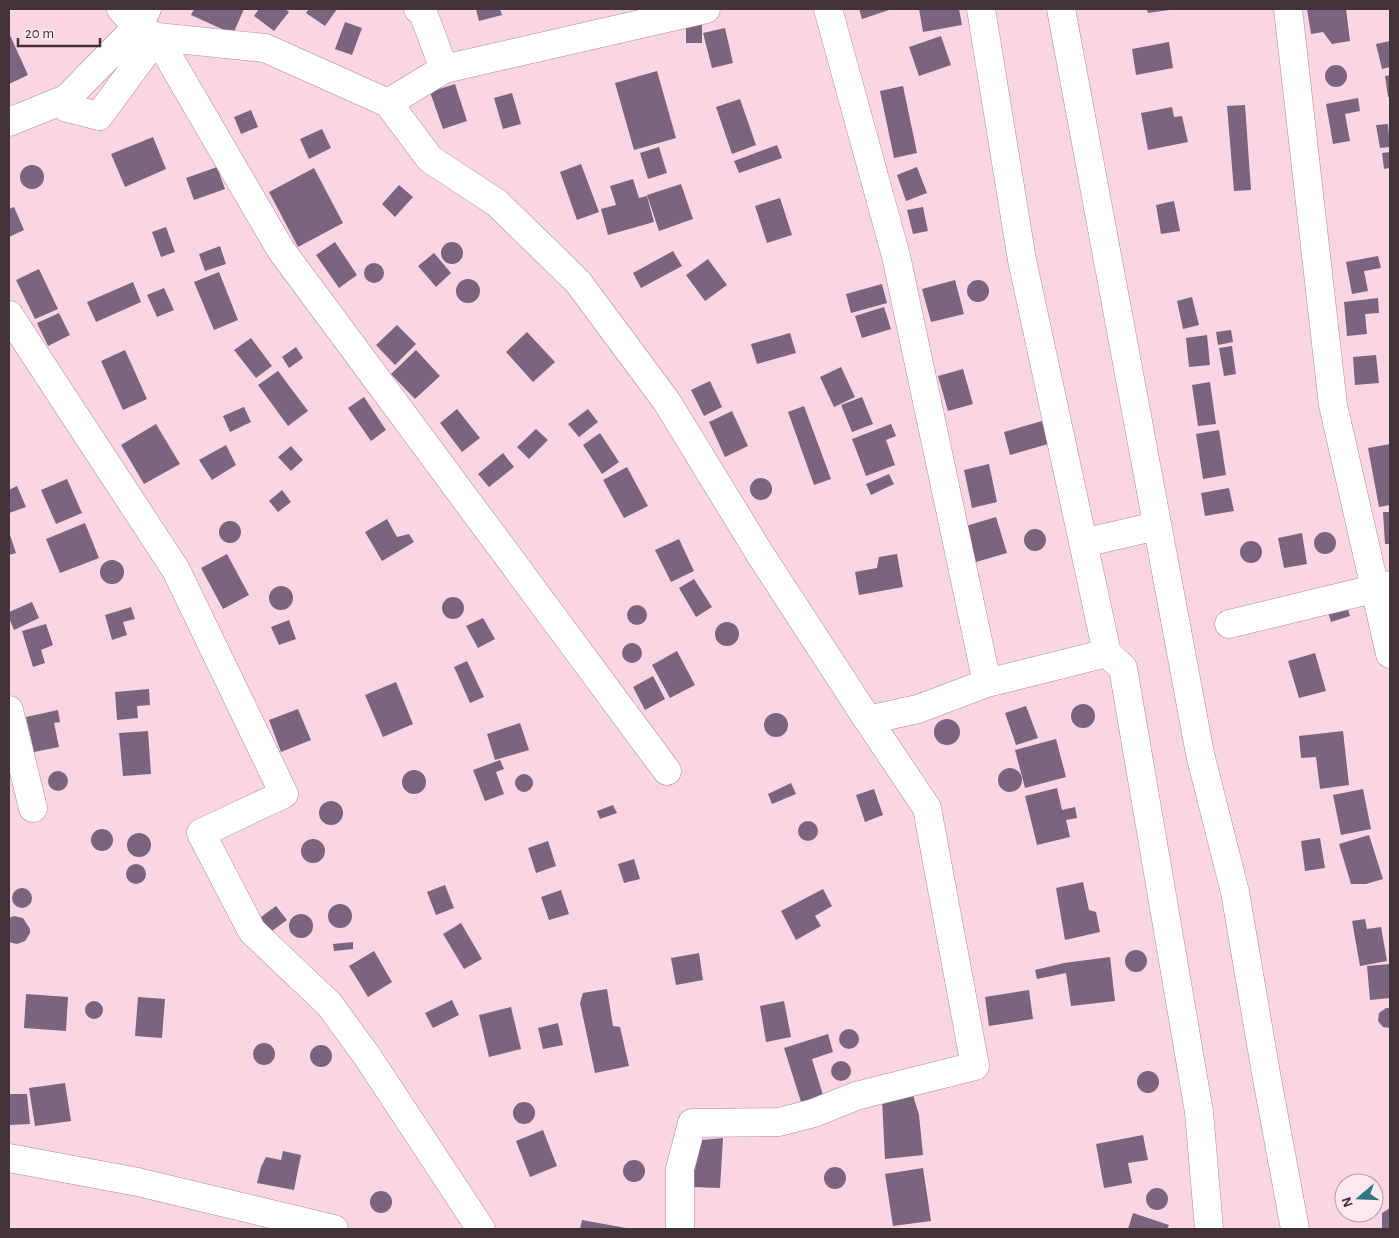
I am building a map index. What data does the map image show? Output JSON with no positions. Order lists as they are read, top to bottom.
{
  "scale_bar": "20 m",
  "north": "left"
}
